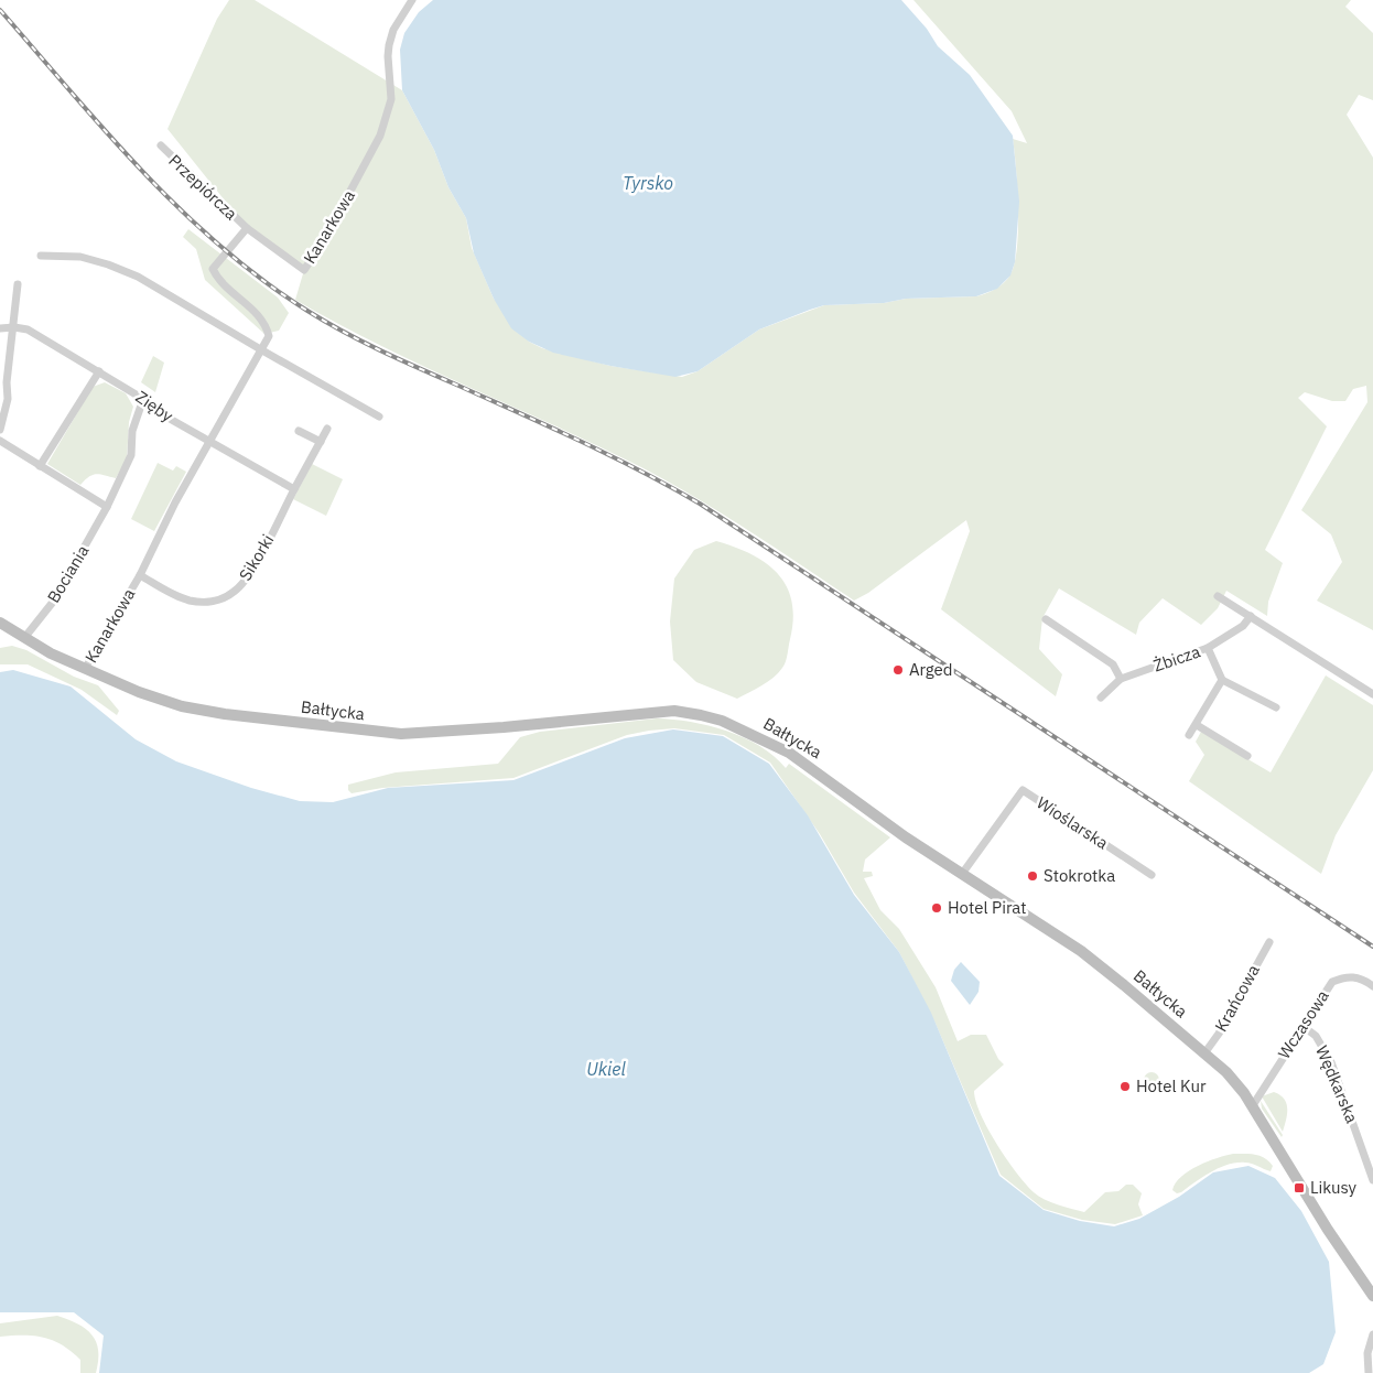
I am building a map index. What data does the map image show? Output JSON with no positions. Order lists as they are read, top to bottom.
{
  "streets": {
    "main road": ["Bałtycka"],
    "street": [
      "Przepiórcza",
      "Kanarkowa",
      "Zięby",
      "Sikorki",
      "Bociania",
      "Żbicza",
      "Wioślarska",
      "Krańcowa",
      "Wczasowa",
      "Wędkarska"
    ]
  },
  "crossings": [
    ["Przepiórcza", "Kanarkowa"],
    ["Kanarkowa", "Zięby"],
    ["Kanarkowa", "Sikorki"],
    ["Kanarkowa", "Bałtycka"],
    ["Zięby", "Bociania"],
    ["Bociania", "Bałtycka"],
    ["Bałtycka", "Wioślarska"],
    ["Bałtycka", "Krańcowa"],
    ["Bałtycka", "Wczasowa"],
    ["Wczasowa", "Wędkarska"]
  ],
  "water": ["Tyrsko", "Ukiel"],
  "places": {
    "other": [
      "Arged",
      "Stokrotka",
      "Hotel Pirat",
      "Hotel Kur"
    ],
    "transit": ["Likusy"]
  }
}
